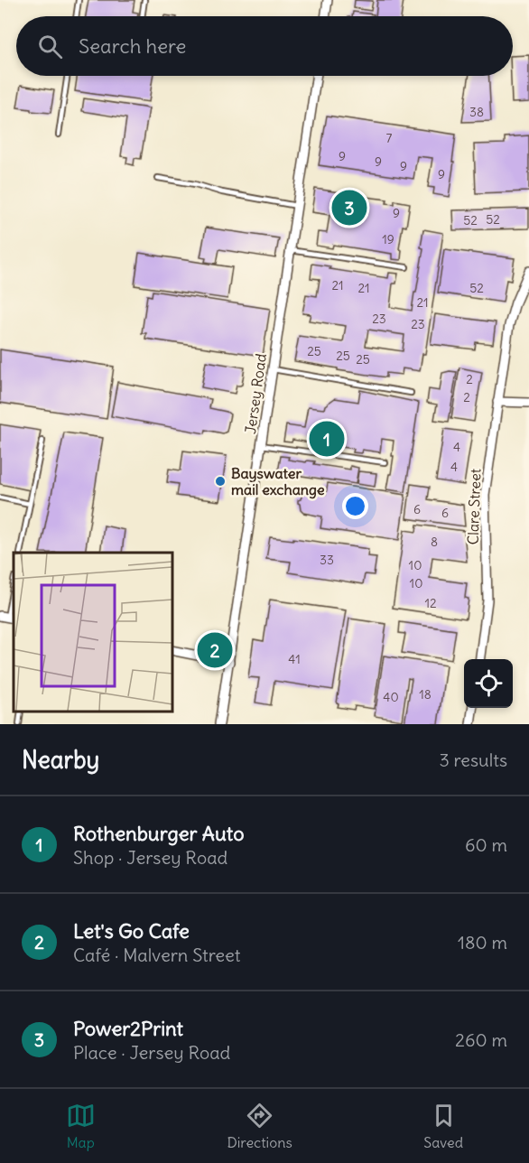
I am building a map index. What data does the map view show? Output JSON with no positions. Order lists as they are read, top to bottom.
{
  "streets": {
    "street": ["Jersey Road", "Clare Street"]
  },
  "places": ["Bayswater mail exchange"],
  "house_numbers": [
    "38",
    "7",
    "9",
    "9",
    "9",
    "9",
    "9",
    "52",
    "52",
    "19",
    "21",
    "21",
    "52",
    "21",
    "23",
    "23",
    "25",
    "25",
    "25",
    "2",
    "2",
    "4",
    "4",
    "6",
    "6",
    "8",
    "33",
    "10",
    "10",
    "12",
    "41",
    "18",
    "40"
  ],
  "page": {
    "search": "Search here",
    "pins": ["3", "1", "2"],
    "heading": ["Nearby", "3 results"],
    "list": [
      {
        "mark": "1",
        "name": "Rothenburger Auto",
        "note": "Shop · Jersey Road",
        "value": "60 m"
      },
      {
        "mark": "2",
        "name": "Let's Go Cafe",
        "note": "Café · Malvern Street",
        "value": "180 m"
      },
      {
        "mark": "3",
        "name": "Power2Print",
        "note": "Place · Jersey Road",
        "value": "260 m"
      }
    ],
    "nav": ["Map", "Directions", "Saved"]
  }
}
